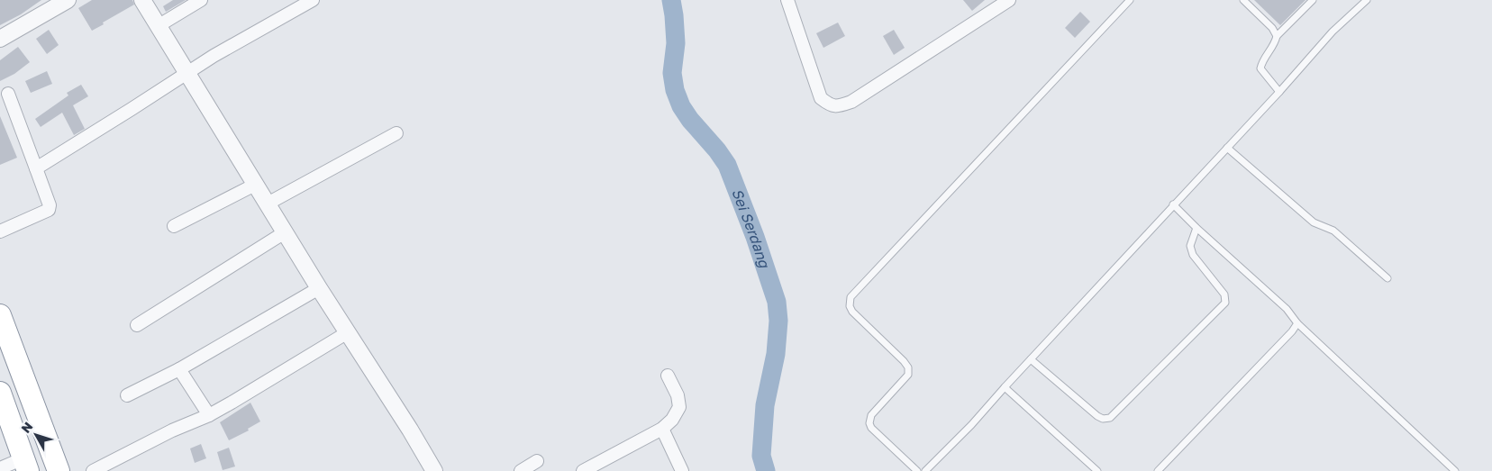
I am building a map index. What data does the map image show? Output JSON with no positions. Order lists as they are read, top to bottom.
{
  "water": ["Sei Serdang"],
  "north": "top left"
}
